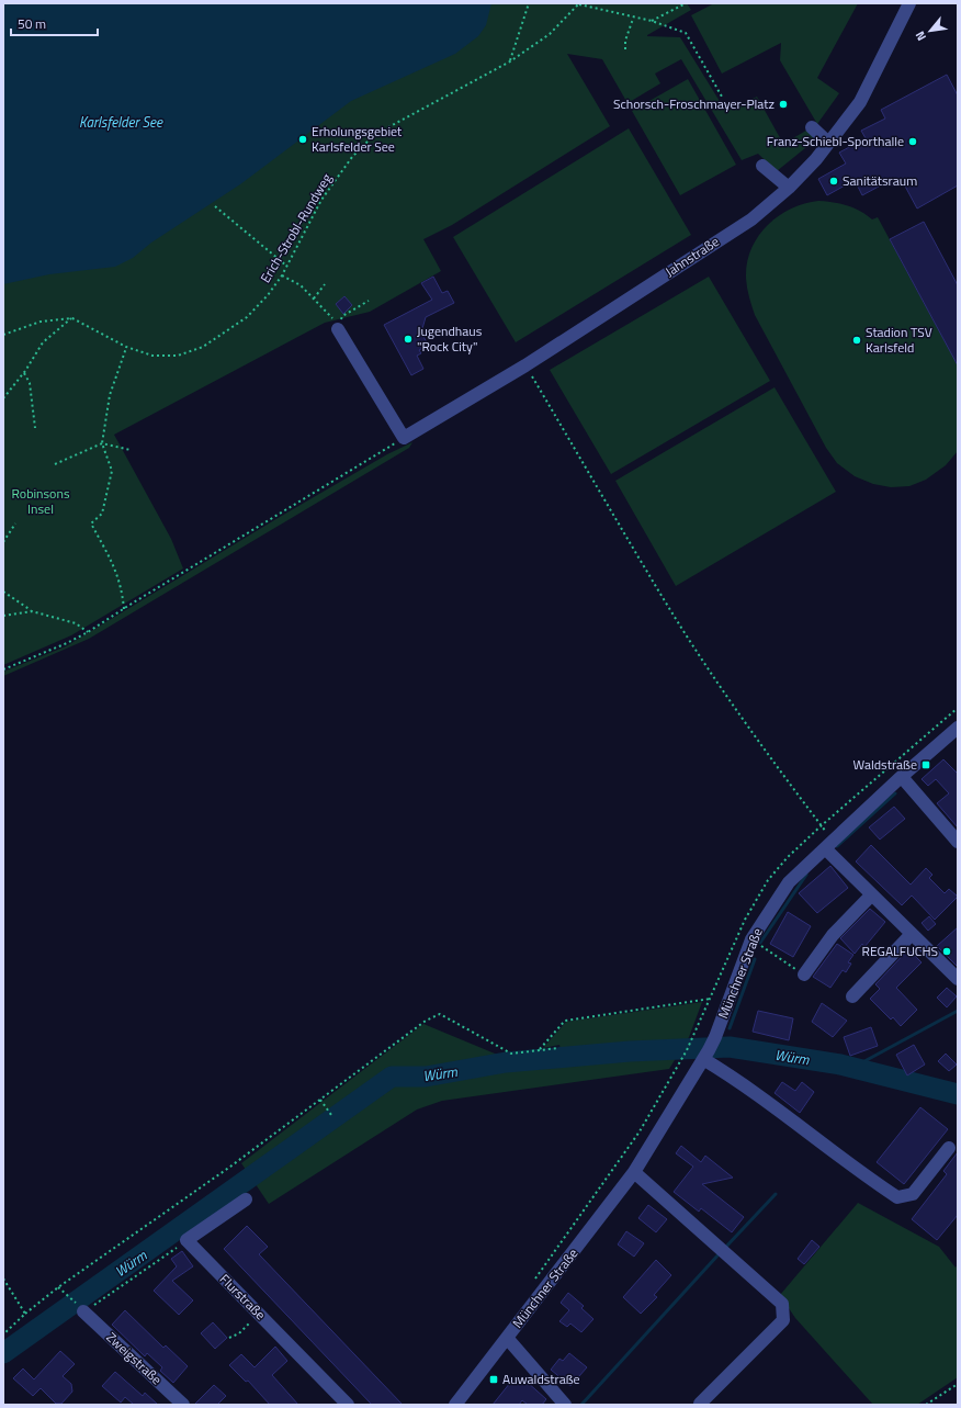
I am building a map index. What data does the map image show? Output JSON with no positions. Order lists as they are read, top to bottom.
{
  "streets": {
    "street": [
      "Jahnstraße",
      "Münchner Straße",
      "Flurstraße",
      "Zweigstraße"
    ],
    "path": ["Erich-Strobl-Rundweg"]
  },
  "water": ["Karlsfelder See", "Würm"],
  "parks": ["Robinsons Insel"],
  "places": {
    "other": [
      "Schorsch-Froschmayer-Platz",
      "Erholungsgebiet Karlsfelder See",
      "Franz-Schiebl-Sporthalle",
      "Sanitätsraum",
      "Jugendhaus \"Rock City\"",
      "Stadion TSV Karlsfeld",
      "REGALFUCHS"
    ],
    "transit": ["Waldstraße", "Auwaldstraße"]
  },
  "scale_bar": "50 m",
  "north": "bottom left"
}
